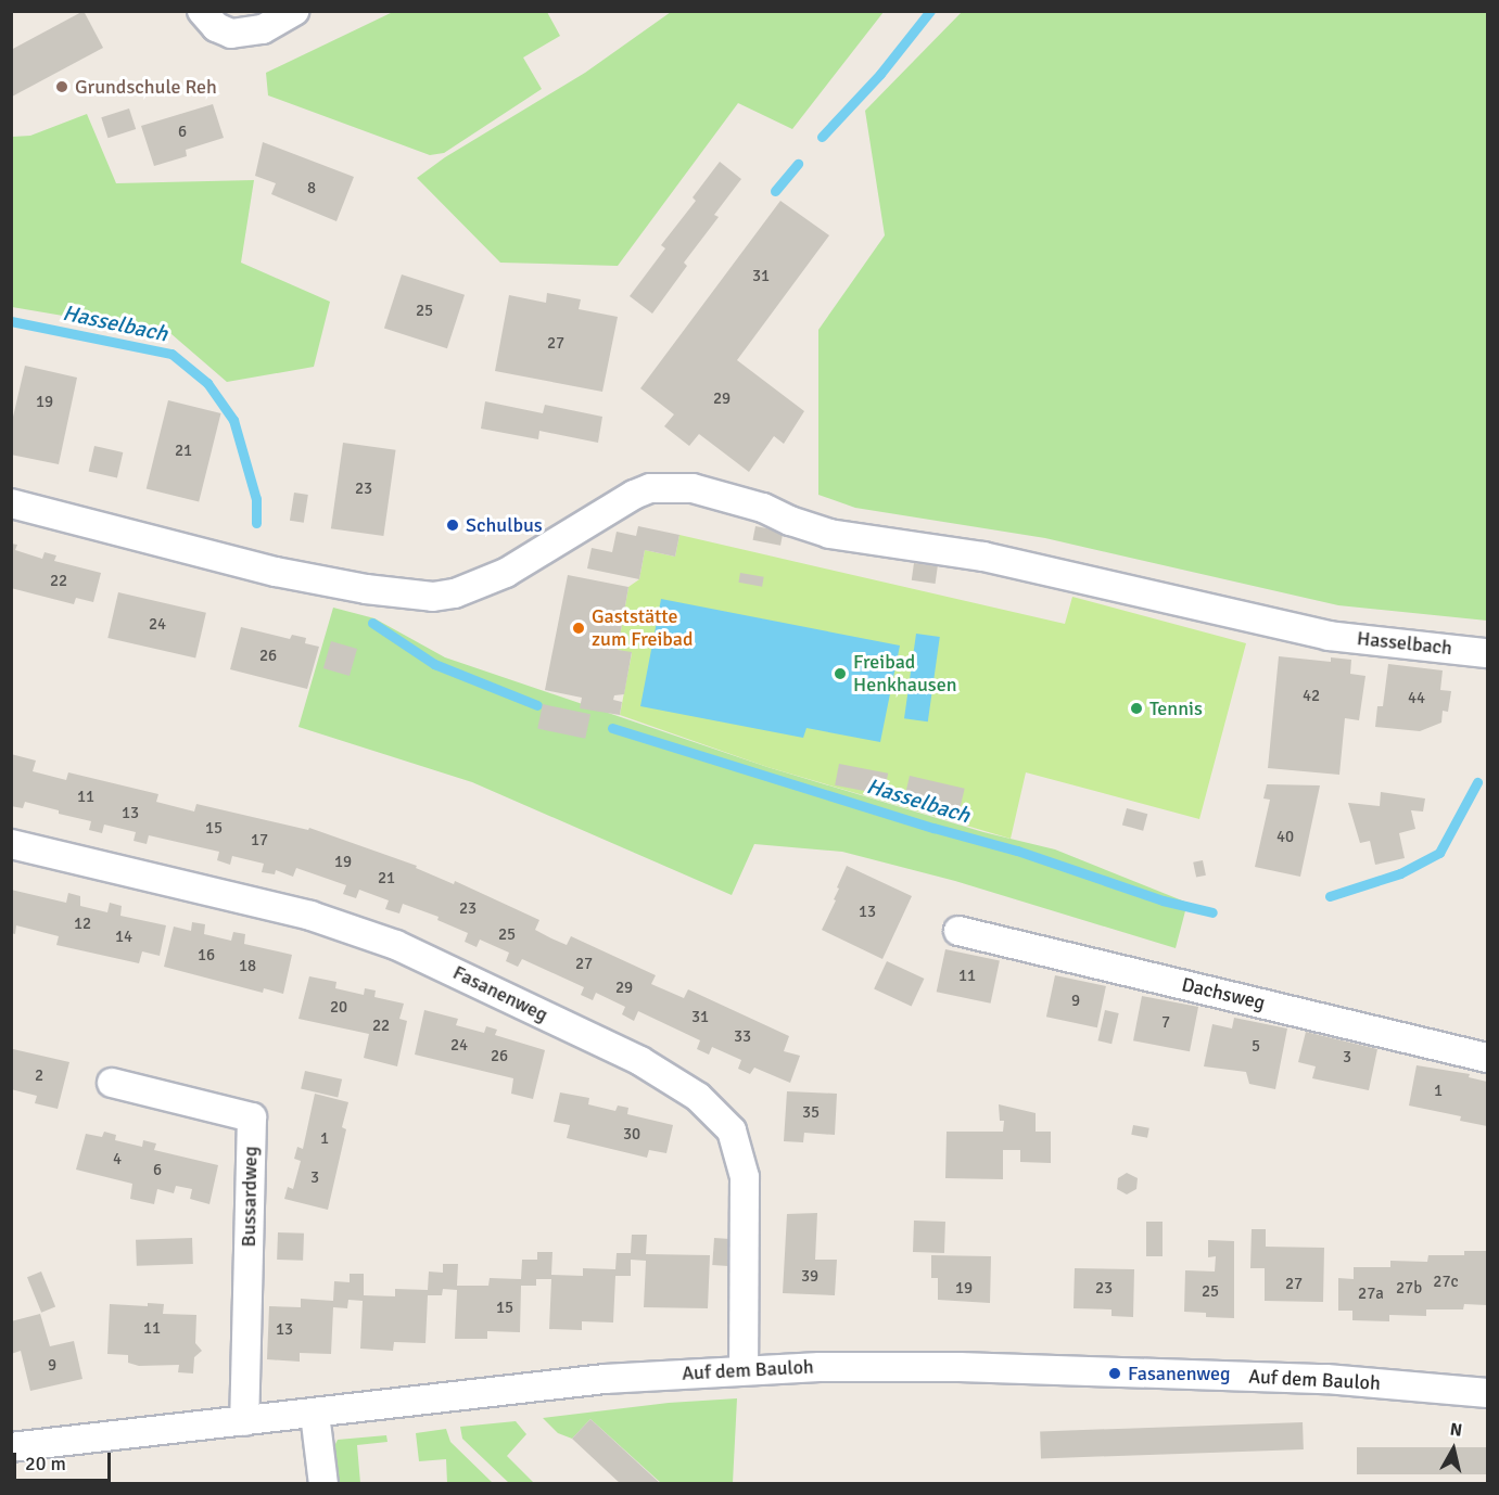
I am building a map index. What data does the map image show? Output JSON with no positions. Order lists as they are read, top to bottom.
{
  "streets": {
    "street": [
      "Hasselbach",
      "Fasanenweg",
      "Dachsweg",
      "Bussardweg",
      "Auf dem Bauloh"
    ]
  },
  "crossings": [
    ["Fasanenweg", "Auf dem Bauloh"],
    ["Bussardweg", "Auf dem Bauloh"]
  ],
  "water": ["Hasselbach"],
  "places": [
    "Grundschule Reh",
    "Schulbus",
    "Gaststätte zum Freibad",
    "Freibad Henkhausen",
    "Tennis",
    "Fasanenweg"
  ],
  "house_numbers": [
    "6",
    "8",
    "31",
    "25",
    "27",
    "29",
    "19",
    "21",
    "23",
    "22",
    "24",
    "26",
    "42",
    "44",
    "11",
    "13",
    "15",
    "40",
    "17",
    "19",
    "21",
    "23",
    "13",
    "12",
    "25",
    "14",
    "16",
    "27",
    "18",
    "11",
    "29",
    "9",
    "20",
    "31",
    "7",
    "22",
    "33",
    "24",
    "5",
    "26",
    "3",
    "2",
    "1",
    "35",
    "30",
    "1",
    "4",
    "6",
    "3",
    "39",
    "27c",
    "27",
    "19",
    "23",
    "27b",
    "25",
    "27a",
    "15",
    "11",
    "13",
    "9"
  ],
  "scale_bar": "20 m",
  "north": "top"
}
